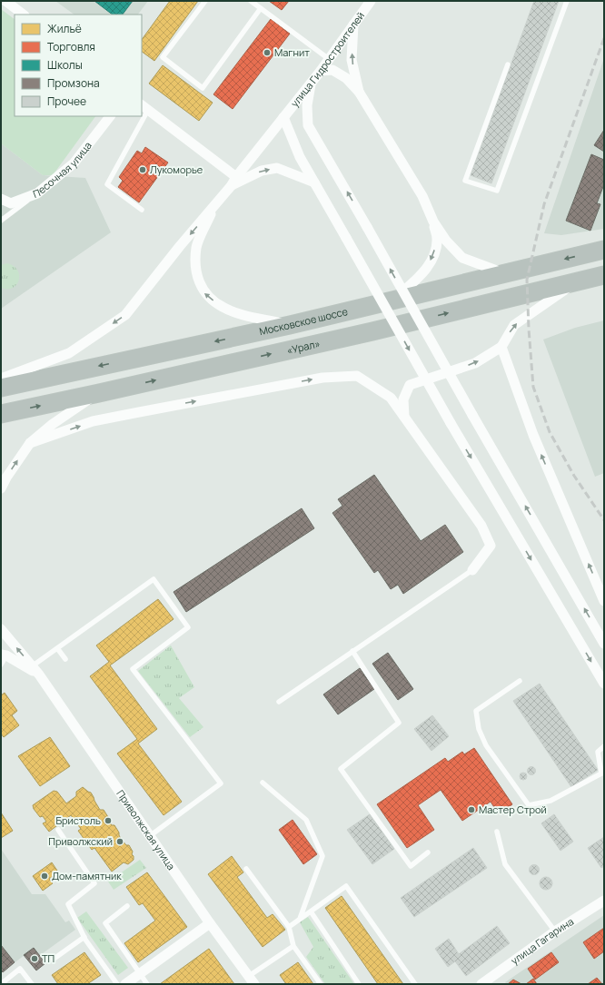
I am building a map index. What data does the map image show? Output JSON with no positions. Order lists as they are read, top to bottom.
{
  "streets": {
    "highway": ["Московское шоссе", "«Урал»"],
    "street": [
      "улица Гидростроителей",
      "Песочная улица",
      "Приволжская улица",
      "улица Гагарина"
    ]
  },
  "one_way": ["Московское шоссе", "«Урал»"],
  "places": [
    "Магнит",
    "Лукоморье",
    "Мастер Строй",
    "Бристоль",
    "Приволжский",
    "Дом-памятник",
    "ТП"
  ],
  "legend": [
    "Жильё",
    "Торговля",
    "Школы",
    "Промзона",
    "Прочее"
  ]
}
